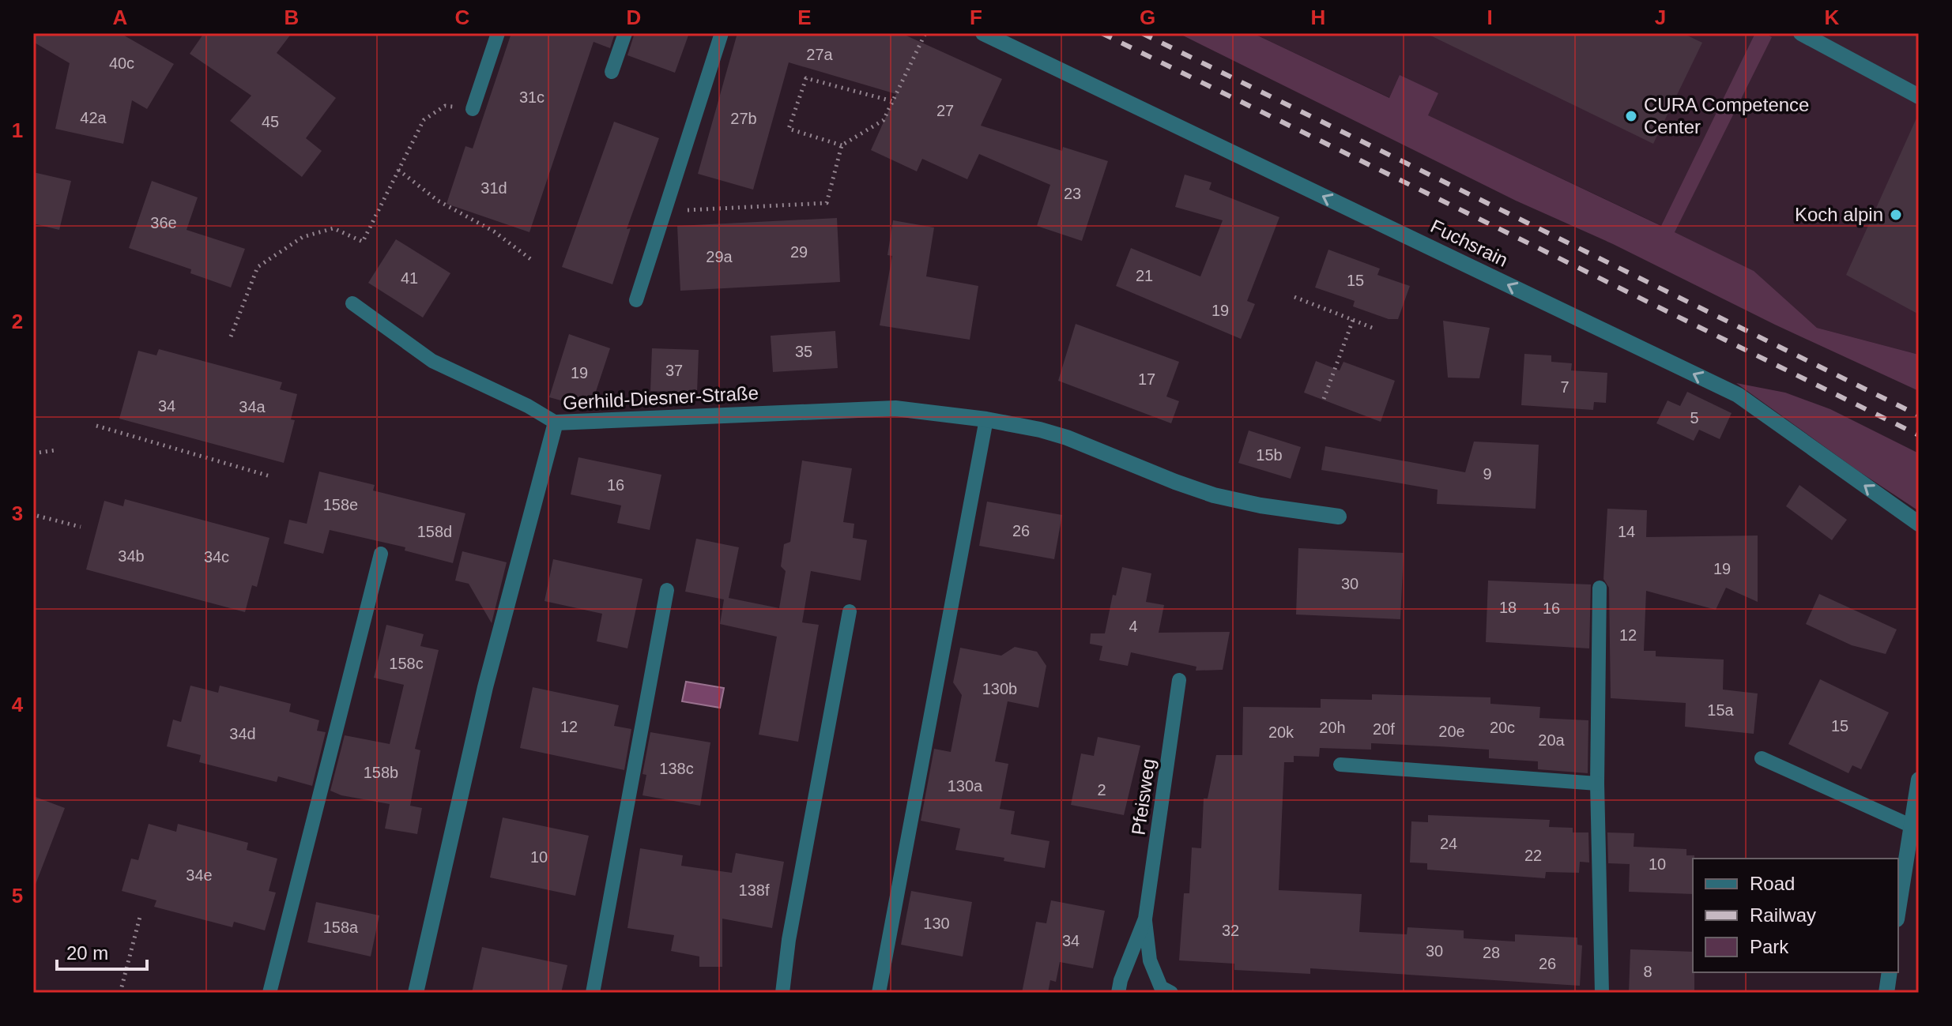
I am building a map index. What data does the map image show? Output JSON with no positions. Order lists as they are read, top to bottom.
{
  "streets": {
    "street": ["Fuchsrain", "Gerhild-Diesner-Straße"],
    "lane": ["Pfeisweg"]
  },
  "one_way": ["Fuchsrain"],
  "places": ["CURA Competence Center", "Koch alpin"],
  "house_numbers": [
    "27a",
    "40c",
    "31c",
    "27",
    "42a",
    "27b",
    "45",
    "31d",
    "23",
    "36e",
    "29",
    "29a",
    "21",
    "41",
    "15",
    "19",
    "35",
    "37",
    "19",
    "17",
    "7",
    "34",
    "34a",
    "5",
    "15b",
    "9",
    "16",
    "158e",
    "26",
    "158d",
    "14",
    "34b",
    "34c",
    "19",
    "30",
    "18",
    "16",
    "4",
    "12",
    "158c",
    "130b",
    "15a",
    "15",
    "12",
    "20h",
    "20c",
    "20f",
    "20e",
    "20k",
    "34d",
    "20a",
    "138c",
    "158b",
    "130a",
    "2",
    "24",
    "22",
    "10",
    "10",
    "34e",
    "138f",
    "130",
    "158a",
    "32",
    "34",
    "30",
    "28",
    "26",
    "8"
  ],
  "legend": ["Road", "Railway", "Park"],
  "scale_bar": "20 m",
  "grid": {
    "columns": [
      "A",
      "B",
      "C",
      "D",
      "E",
      "F",
      "G",
      "H",
      "I",
      "J",
      "K"
    ],
    "rows": [
      "1",
      "2",
      "3",
      "4",
      "5"
    ]
  }
}
